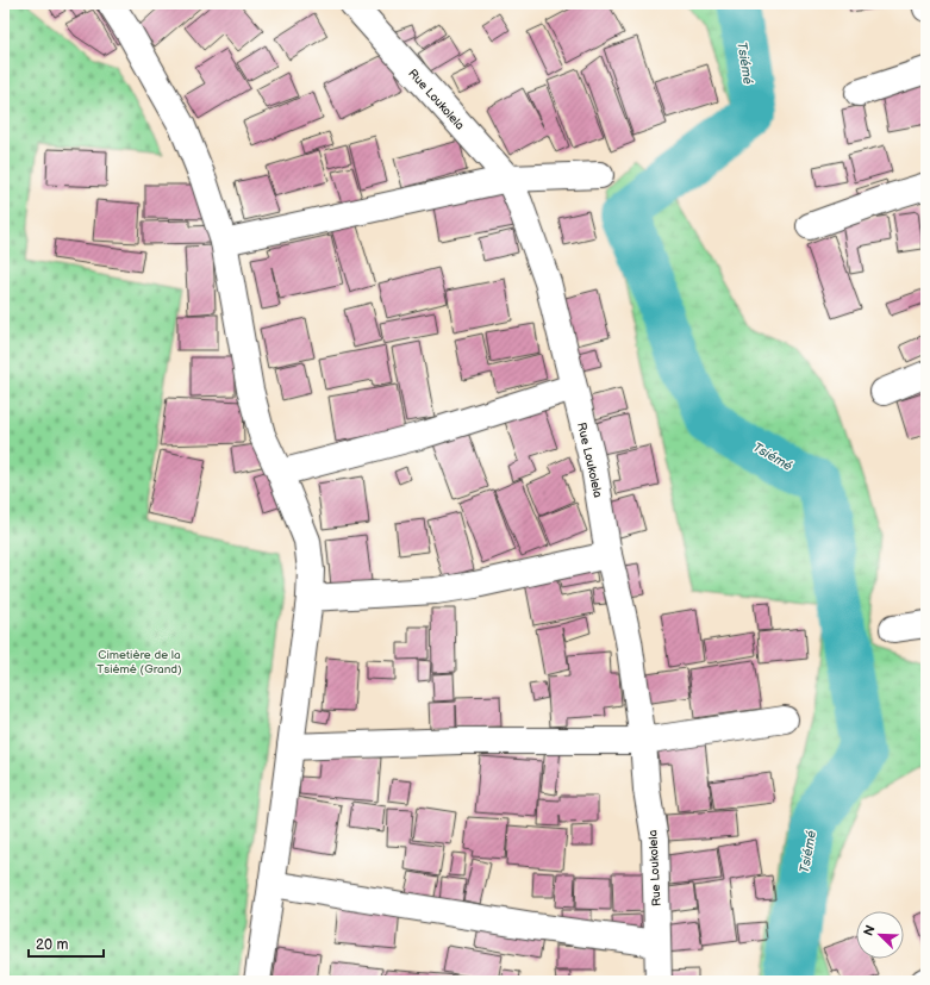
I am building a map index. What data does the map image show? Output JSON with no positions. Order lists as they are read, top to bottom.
{
  "streets": {
    "street": ["Rue Loukolela"]
  },
  "water": ["Tsiémé"],
  "parks": ["Cimetière de la Tsiémé (Grand)"],
  "scale_bar": "20 m",
  "north": "top left"
}
